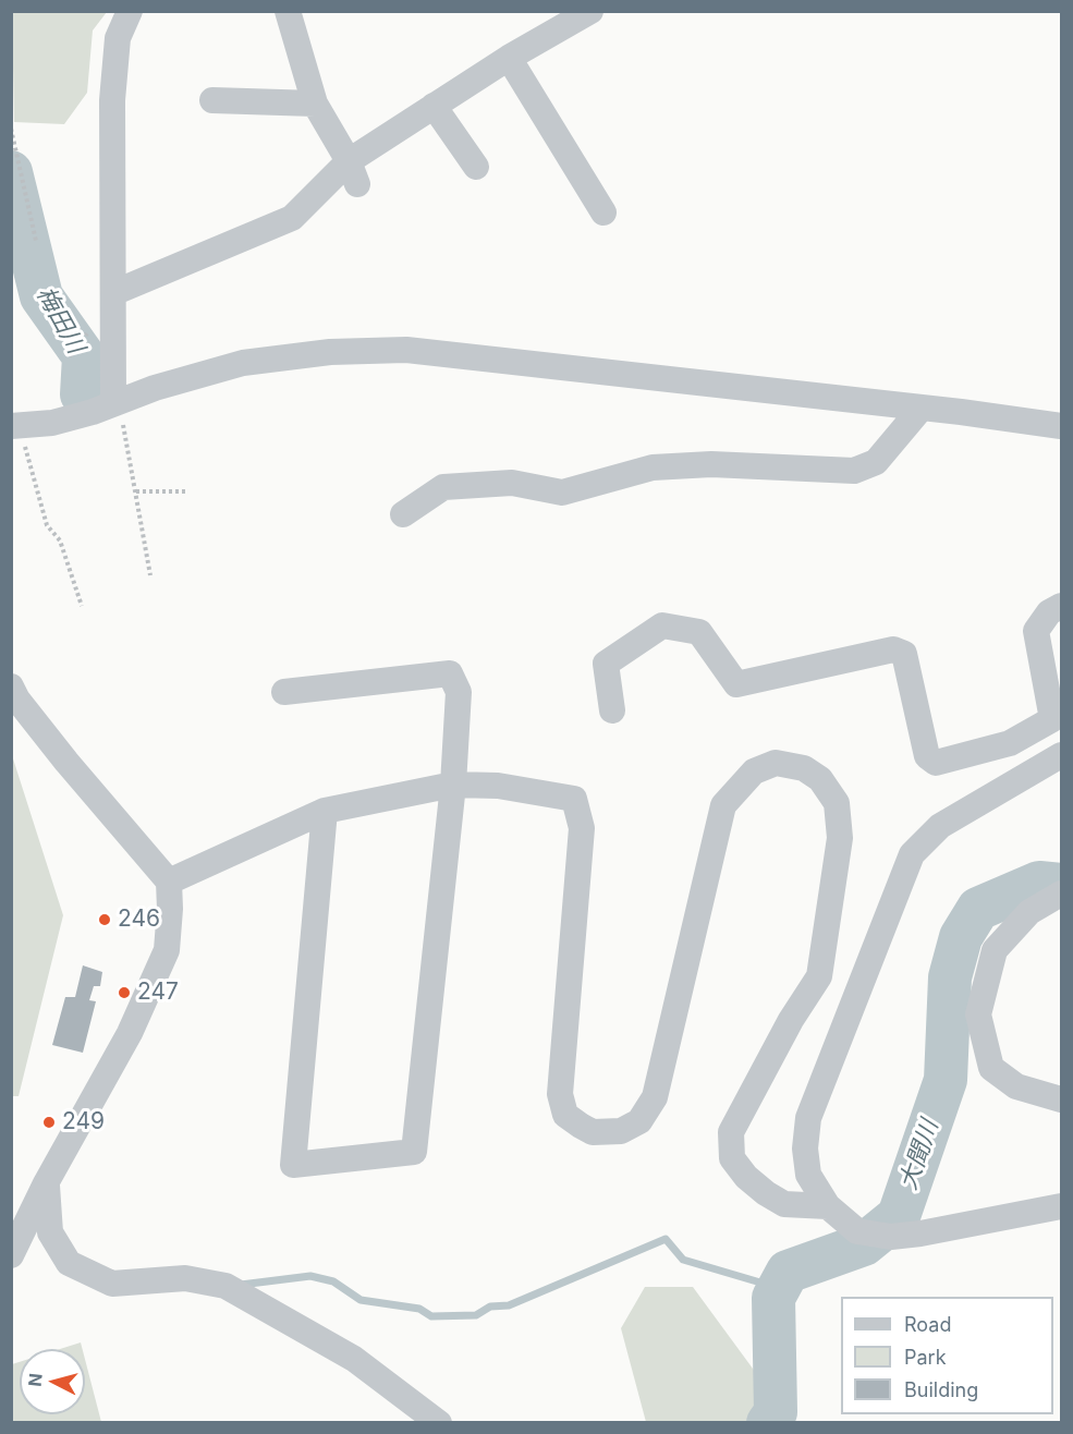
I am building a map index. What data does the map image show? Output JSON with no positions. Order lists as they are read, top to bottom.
{
  "water": ["梅田川", "大聞川"],
  "places": ["246", "247", "249"],
  "legend": ["Road", "Park", "Building"],
  "north": "left"
}
